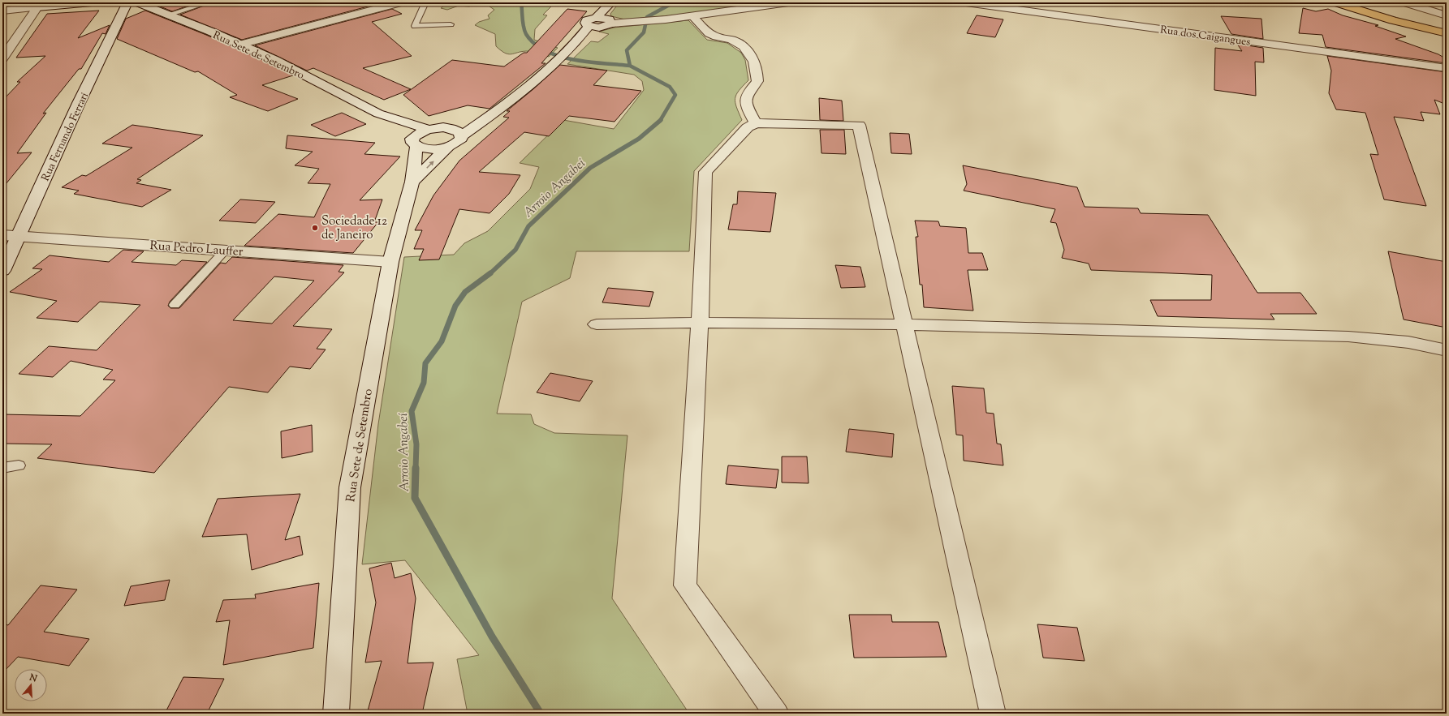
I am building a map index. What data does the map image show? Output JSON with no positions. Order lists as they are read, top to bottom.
{
  "streets": {
    "street": [
      "Rua dos Caigangues",
      "Rua Sete de Setembro",
      "Rua Fernando Ferrari",
      "Rua Pedro Lauffer"
    ]
  },
  "crossings": [
    ["Rua Sete de Setembro", "Rua Pedro Lauffer"],
    ["Rua Fernando Ferrari", "Rua Pedro Lauffer"]
  ],
  "water": ["Arroio Angabeí"],
  "places": ["Sociedade 12 de Janeiro"],
  "north": "top"
}
